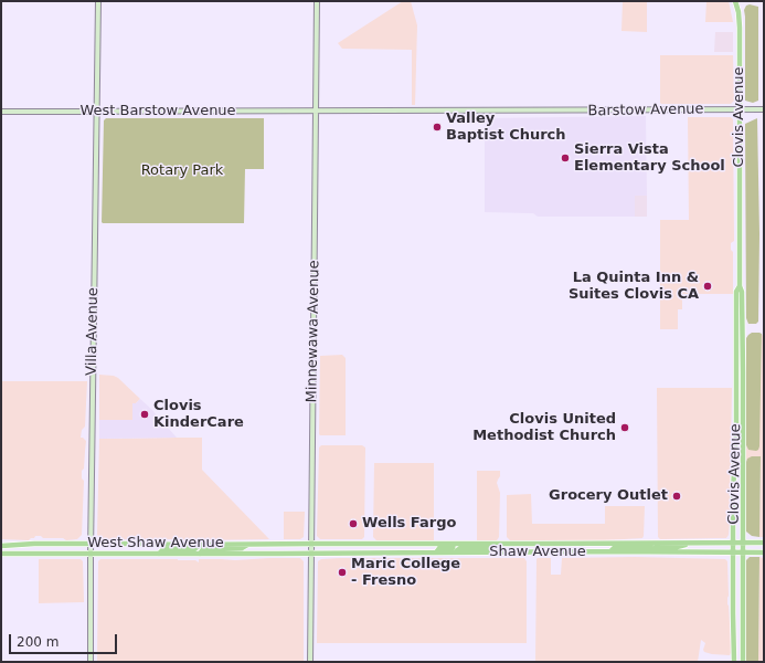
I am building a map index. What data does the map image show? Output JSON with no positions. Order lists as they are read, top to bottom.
{
  "streets": {
    "main road": [
      "Barstow Avenue",
      "West Barstow Avenue",
      "Clovis Avenue",
      "Villa Avenue",
      "Minnewawa Avenue",
      "West Shaw Avenue",
      "Shaw Avenue"
    ]
  },
  "crossings": [
    ["Barstow Avenue", "West Barstow Avenue"],
    ["Barstow Avenue", "Clovis Avenue"],
    ["Barstow Avenue", "Minnewawa Avenue"],
    ["West Barstow Avenue", "Villa Avenue"],
    ["West Barstow Avenue", "Minnewawa Avenue"],
    ["Clovis Avenue", "Shaw Avenue"],
    ["Villa Avenue", "West Shaw Avenue"],
    ["Minnewawa Avenue", "West Shaw Avenue"],
    ["Minnewawa Avenue", "Shaw Avenue"],
    ["West Shaw Avenue", "Shaw Avenue"]
  ],
  "parks": ["Rotary Park"],
  "places": [
    "Valley Baptist Church",
    "Sierra Vista Elementary School",
    "La Quinta Inn & Suites Clovis CA",
    "Clovis KinderCare",
    "Clovis United Methodist Church",
    "Grocery Outlet",
    "Wells Fargo",
    "Maric College - Fresno"
  ],
  "scale_bar": "200 m"
}
